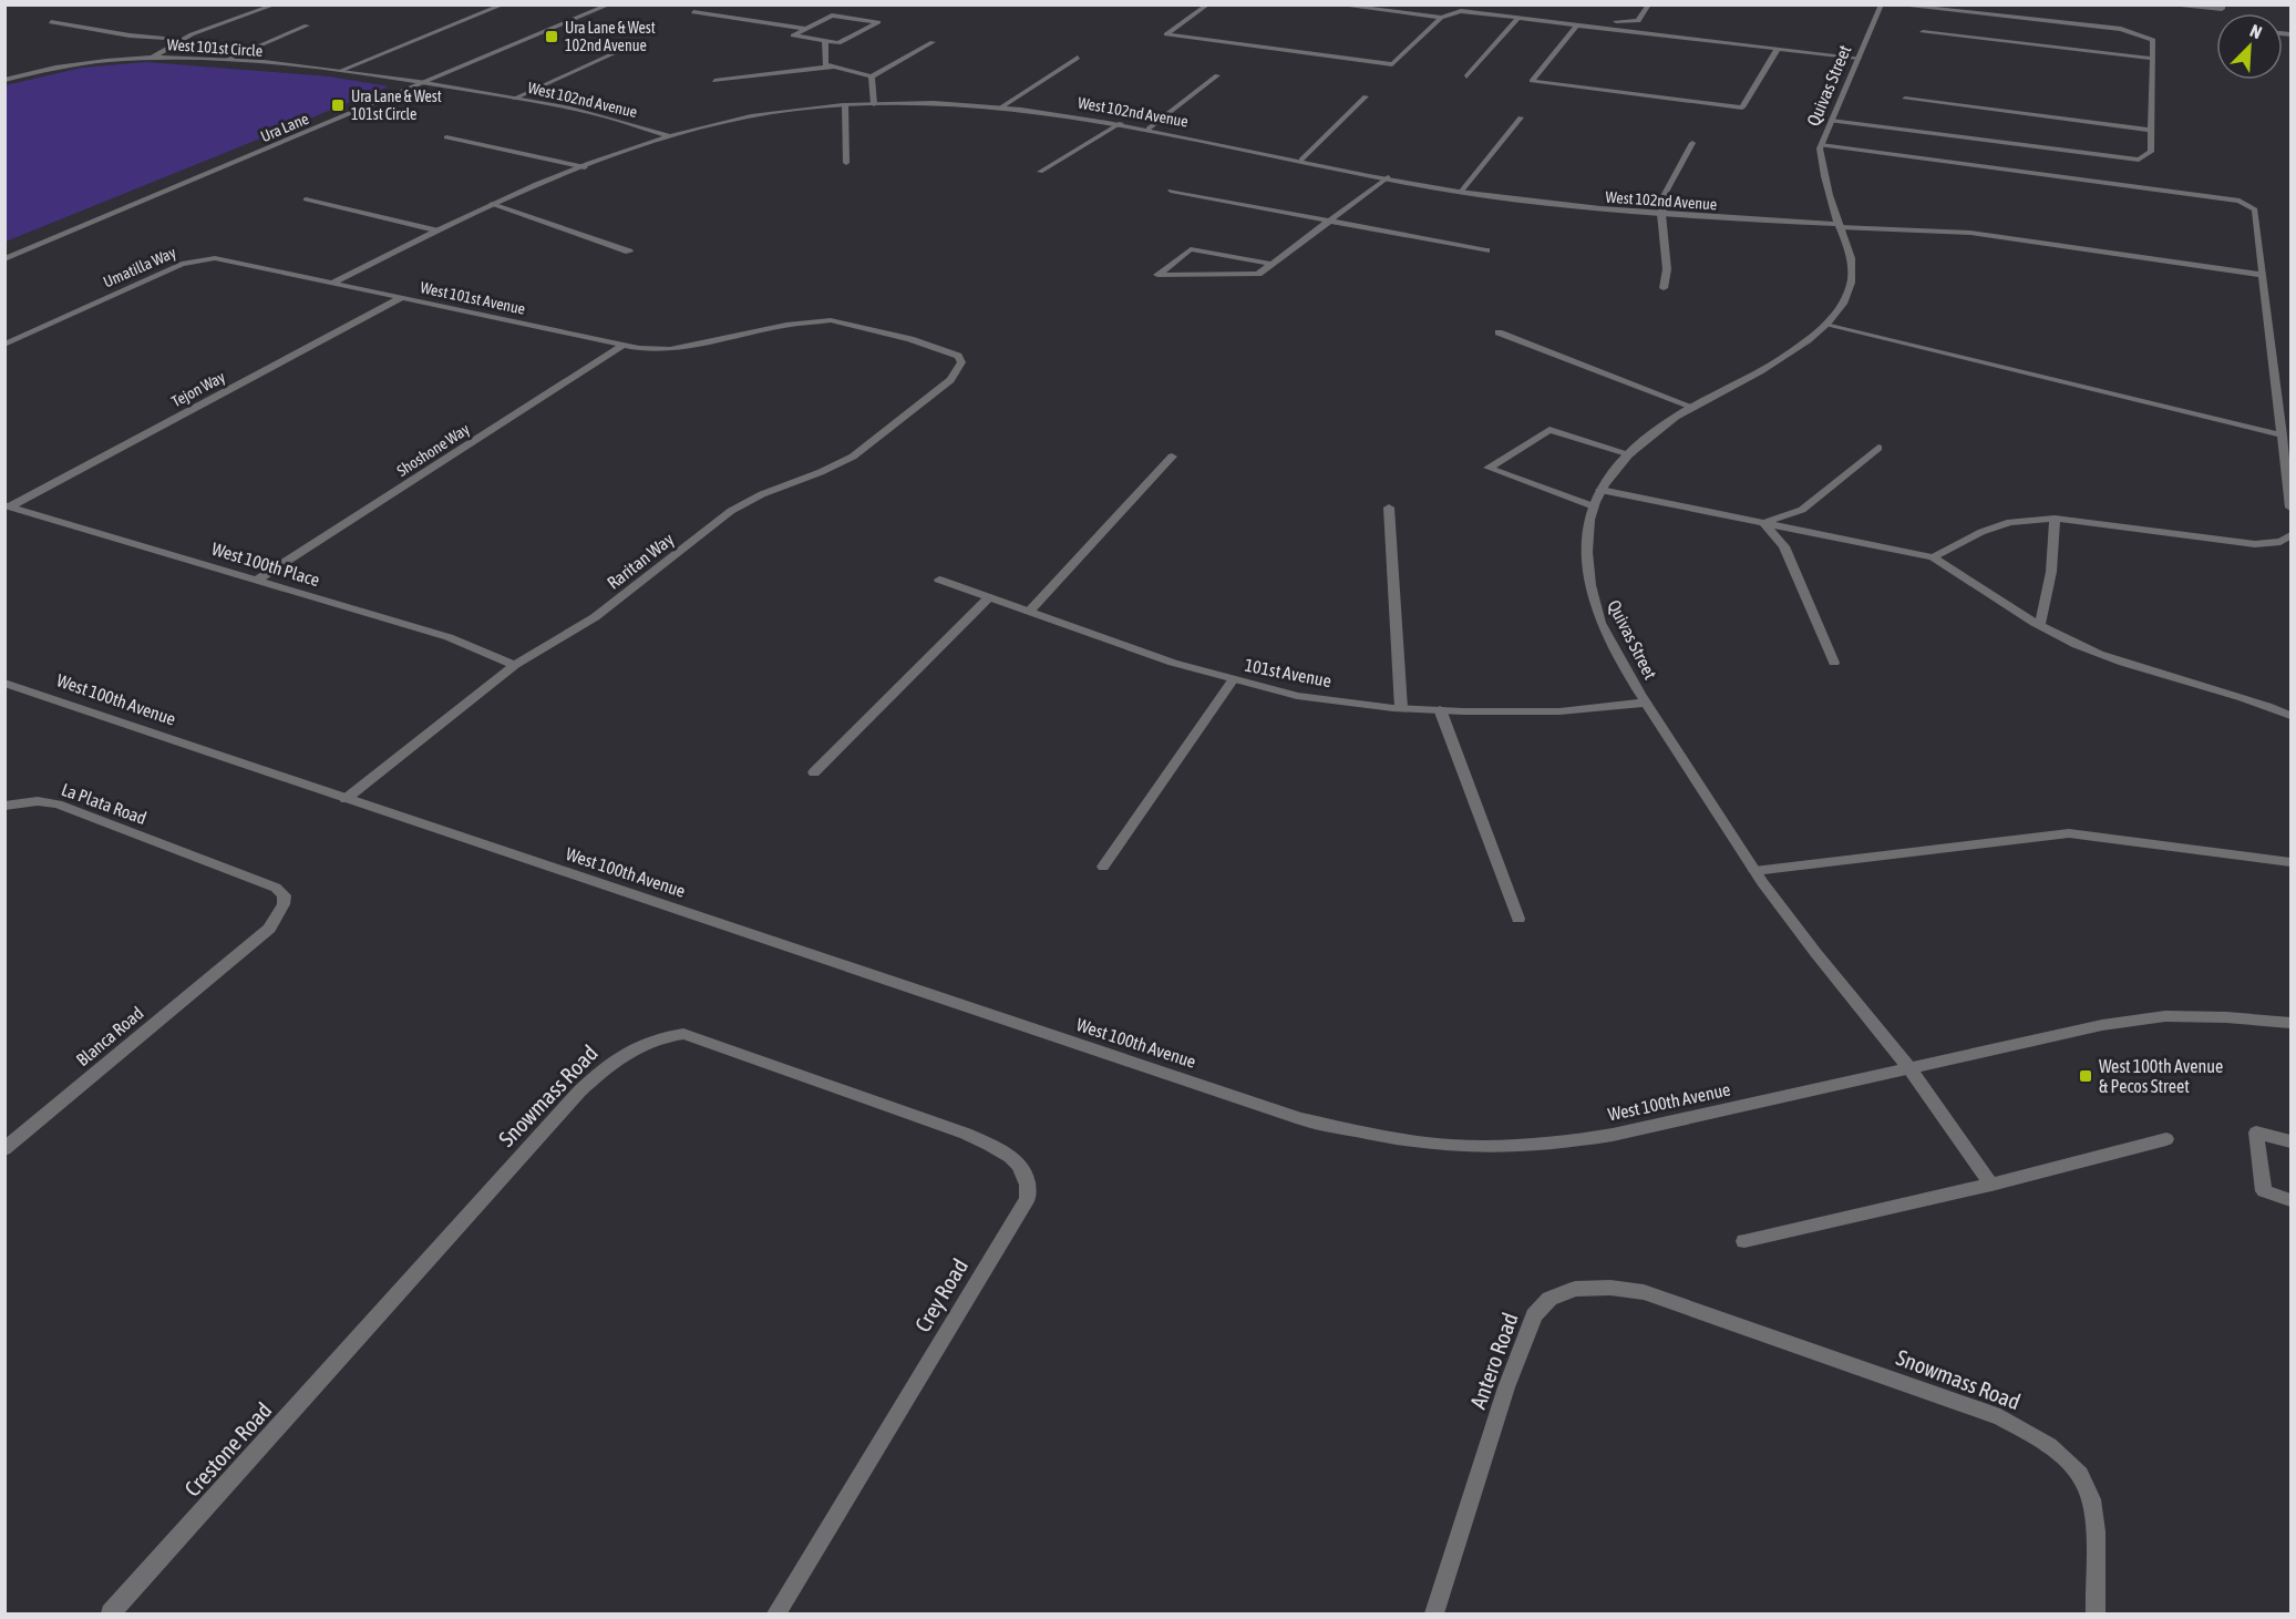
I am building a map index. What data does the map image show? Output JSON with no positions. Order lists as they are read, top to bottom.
{
  "streets": {
    "street": [
      "West 101st Circle",
      "Quivas Street",
      "West 102nd Avenue",
      "Ura Lane",
      "Umatilla Way",
      "West 101st Avenue",
      "Tejon Way",
      "Shoshone Way",
      "Raritan Way",
      "West 100th Place",
      "101st Avenue",
      "West 100th Avenue",
      "La Plata Road",
      "Blanca Road",
      "Snowmass Road",
      "Crey Road",
      "Antero Road",
      "Crestone Road"
    ]
  },
  "crossings": [
    ["West 101st Circle", "West 102nd Avenue"],
    ["West 101st Circle", "Ura Lane"],
    ["Quivas Street", "West 102nd Avenue"],
    ["Quivas Street", "101st Avenue"],
    ["Quivas Street", "West 100th Avenue"],
    ["West 102nd Avenue", "Ura Lane"],
    ["Umatilla Way", "West 101st Avenue"],
    ["West 101st Avenue", "Tejon Way"],
    ["West 101st Avenue", "Shoshone Way"],
    ["West 101st Avenue", "Raritan Way"],
    ["Tejon Way", "West 100th Place"],
    ["Shoshone Way", "West 100th Place"],
    ["Raritan Way", "West 100th Place"],
    ["Raritan Way", "West 100th Avenue"],
    ["La Plata Road", "Blanca Road"],
    ["Snowmass Road", "Crey Road"],
    ["Snowmass Road", "Antero Road"],
    ["Snowmass Road", "Crestone Road"]
  ],
  "places": {
    "transit": ["Ura Lane & West 102nd Avenue", "Ura Lane & West 101st Circle", "West 100th Avenue & Pecos Street"]
  },
  "north": "top right"
}
